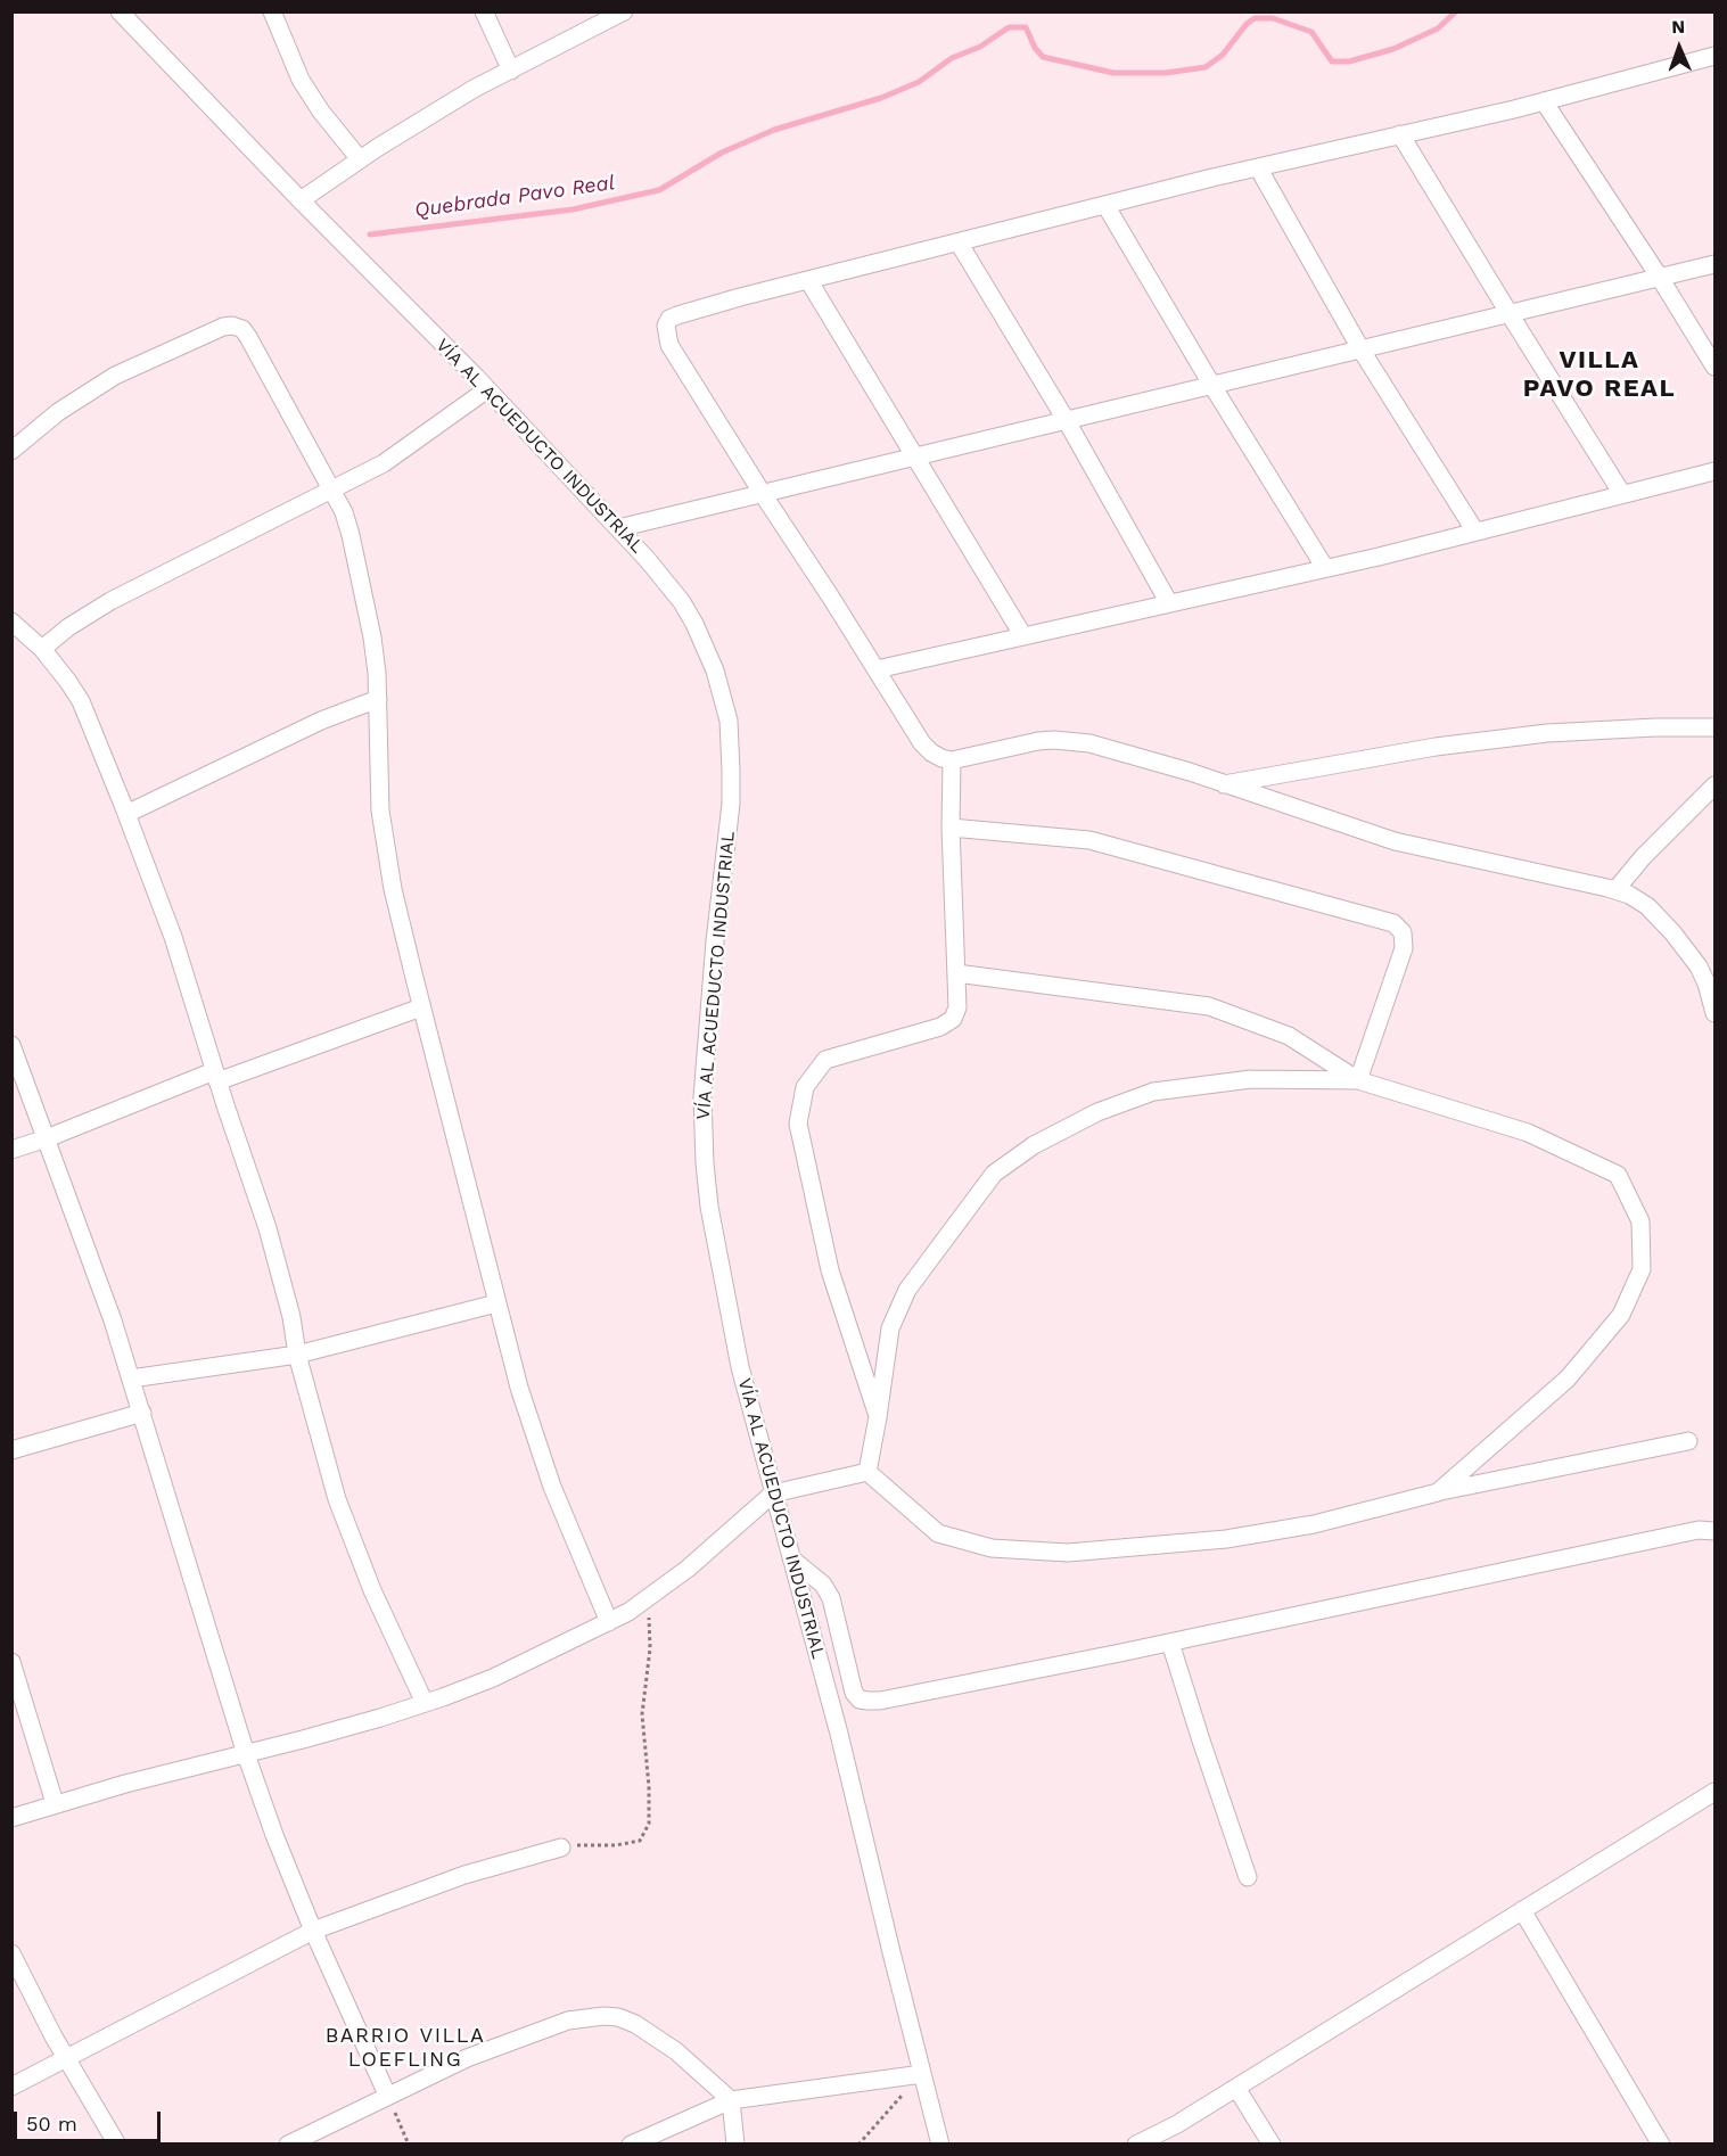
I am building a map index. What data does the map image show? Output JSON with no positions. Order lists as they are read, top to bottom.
{
  "streets": {
    "street": ["VÍA AL ACUEDUCTO INDUSTRIAL"]
  },
  "districts": ["VILLA PAVO REAL", "BARRIO VILLA LOEFLING"],
  "water": ["Quebrada Pavo Real"],
  "scale_bar": "50 m",
  "north": "top"
}
